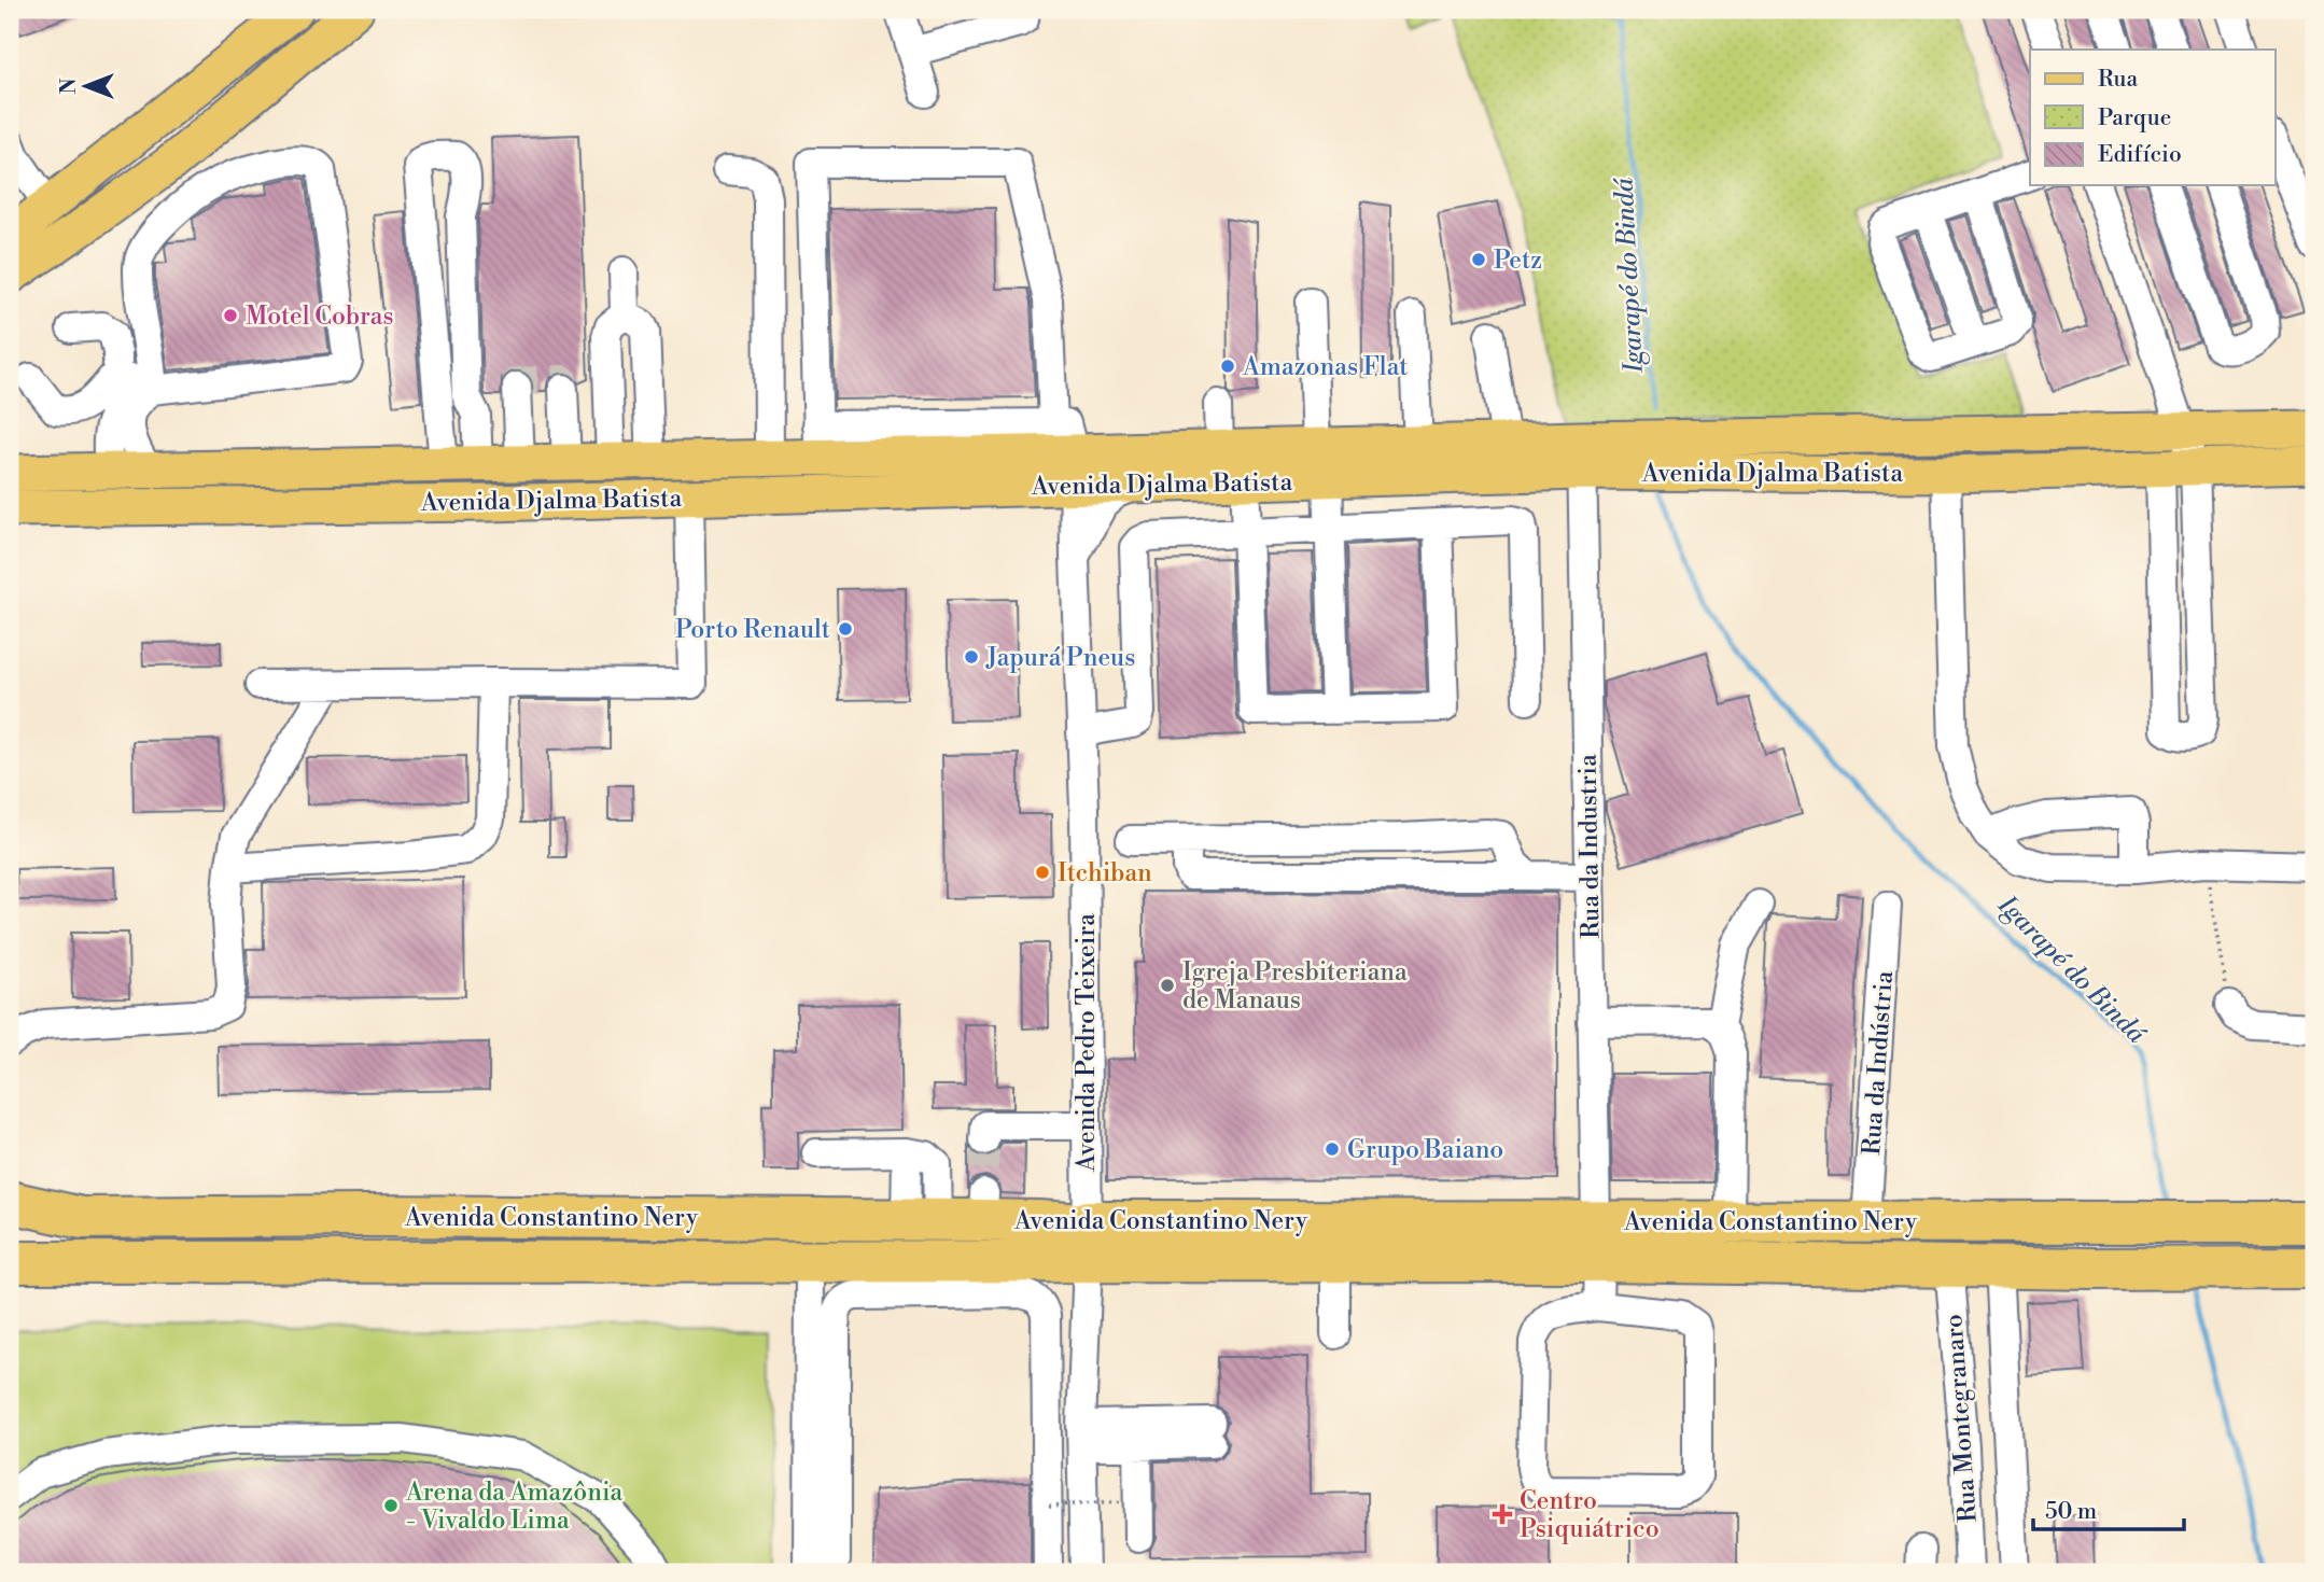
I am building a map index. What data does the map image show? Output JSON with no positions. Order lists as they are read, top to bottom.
{
  "streets": {
    "highway": ["Avenida Constantino Nery"],
    "main road": ["Avenida Djalma Batista"],
    "street": [
      "Rua da Industria",
      "Avenida Pedro Teixeira",
      "Rua da Indústria",
      "Rua Montegranaro"
    ]
  },
  "crossings": [
    ["Avenida Djalma Batista", "Rua da Industria"],
    ["Avenida Djalma Batista", "Avenida Pedro Teixeira"],
    ["Rua da Industria", "Avenida Constantino Nery"],
    ["Avenida Pedro Teixeira", "Avenida Constantino Nery"],
    ["Rua da Indústria", "Avenida Constantino Nery"],
    ["Avenida Constantino Nery", "Rua Montegranaro"]
  ],
  "water": ["Igarapé do Bindá"],
  "places": {
    "other": [
      "Petz",
      "Motel Cobras",
      "Amazonas Flat",
      "Porto Renault",
      "Japurá Pneus",
      "Itchiban",
      "Igreja Presbiteriana de Manaus",
      "Grupo Baiano",
      "Arena da Amazônia - Vivaldo Lima"
    ],
    "health": ["Centro Psiquiátrico"]
  },
  "legend": ["Rua", "Parque", "Edifício"],
  "scale_bar": "50 m",
  "north": "left"
}
